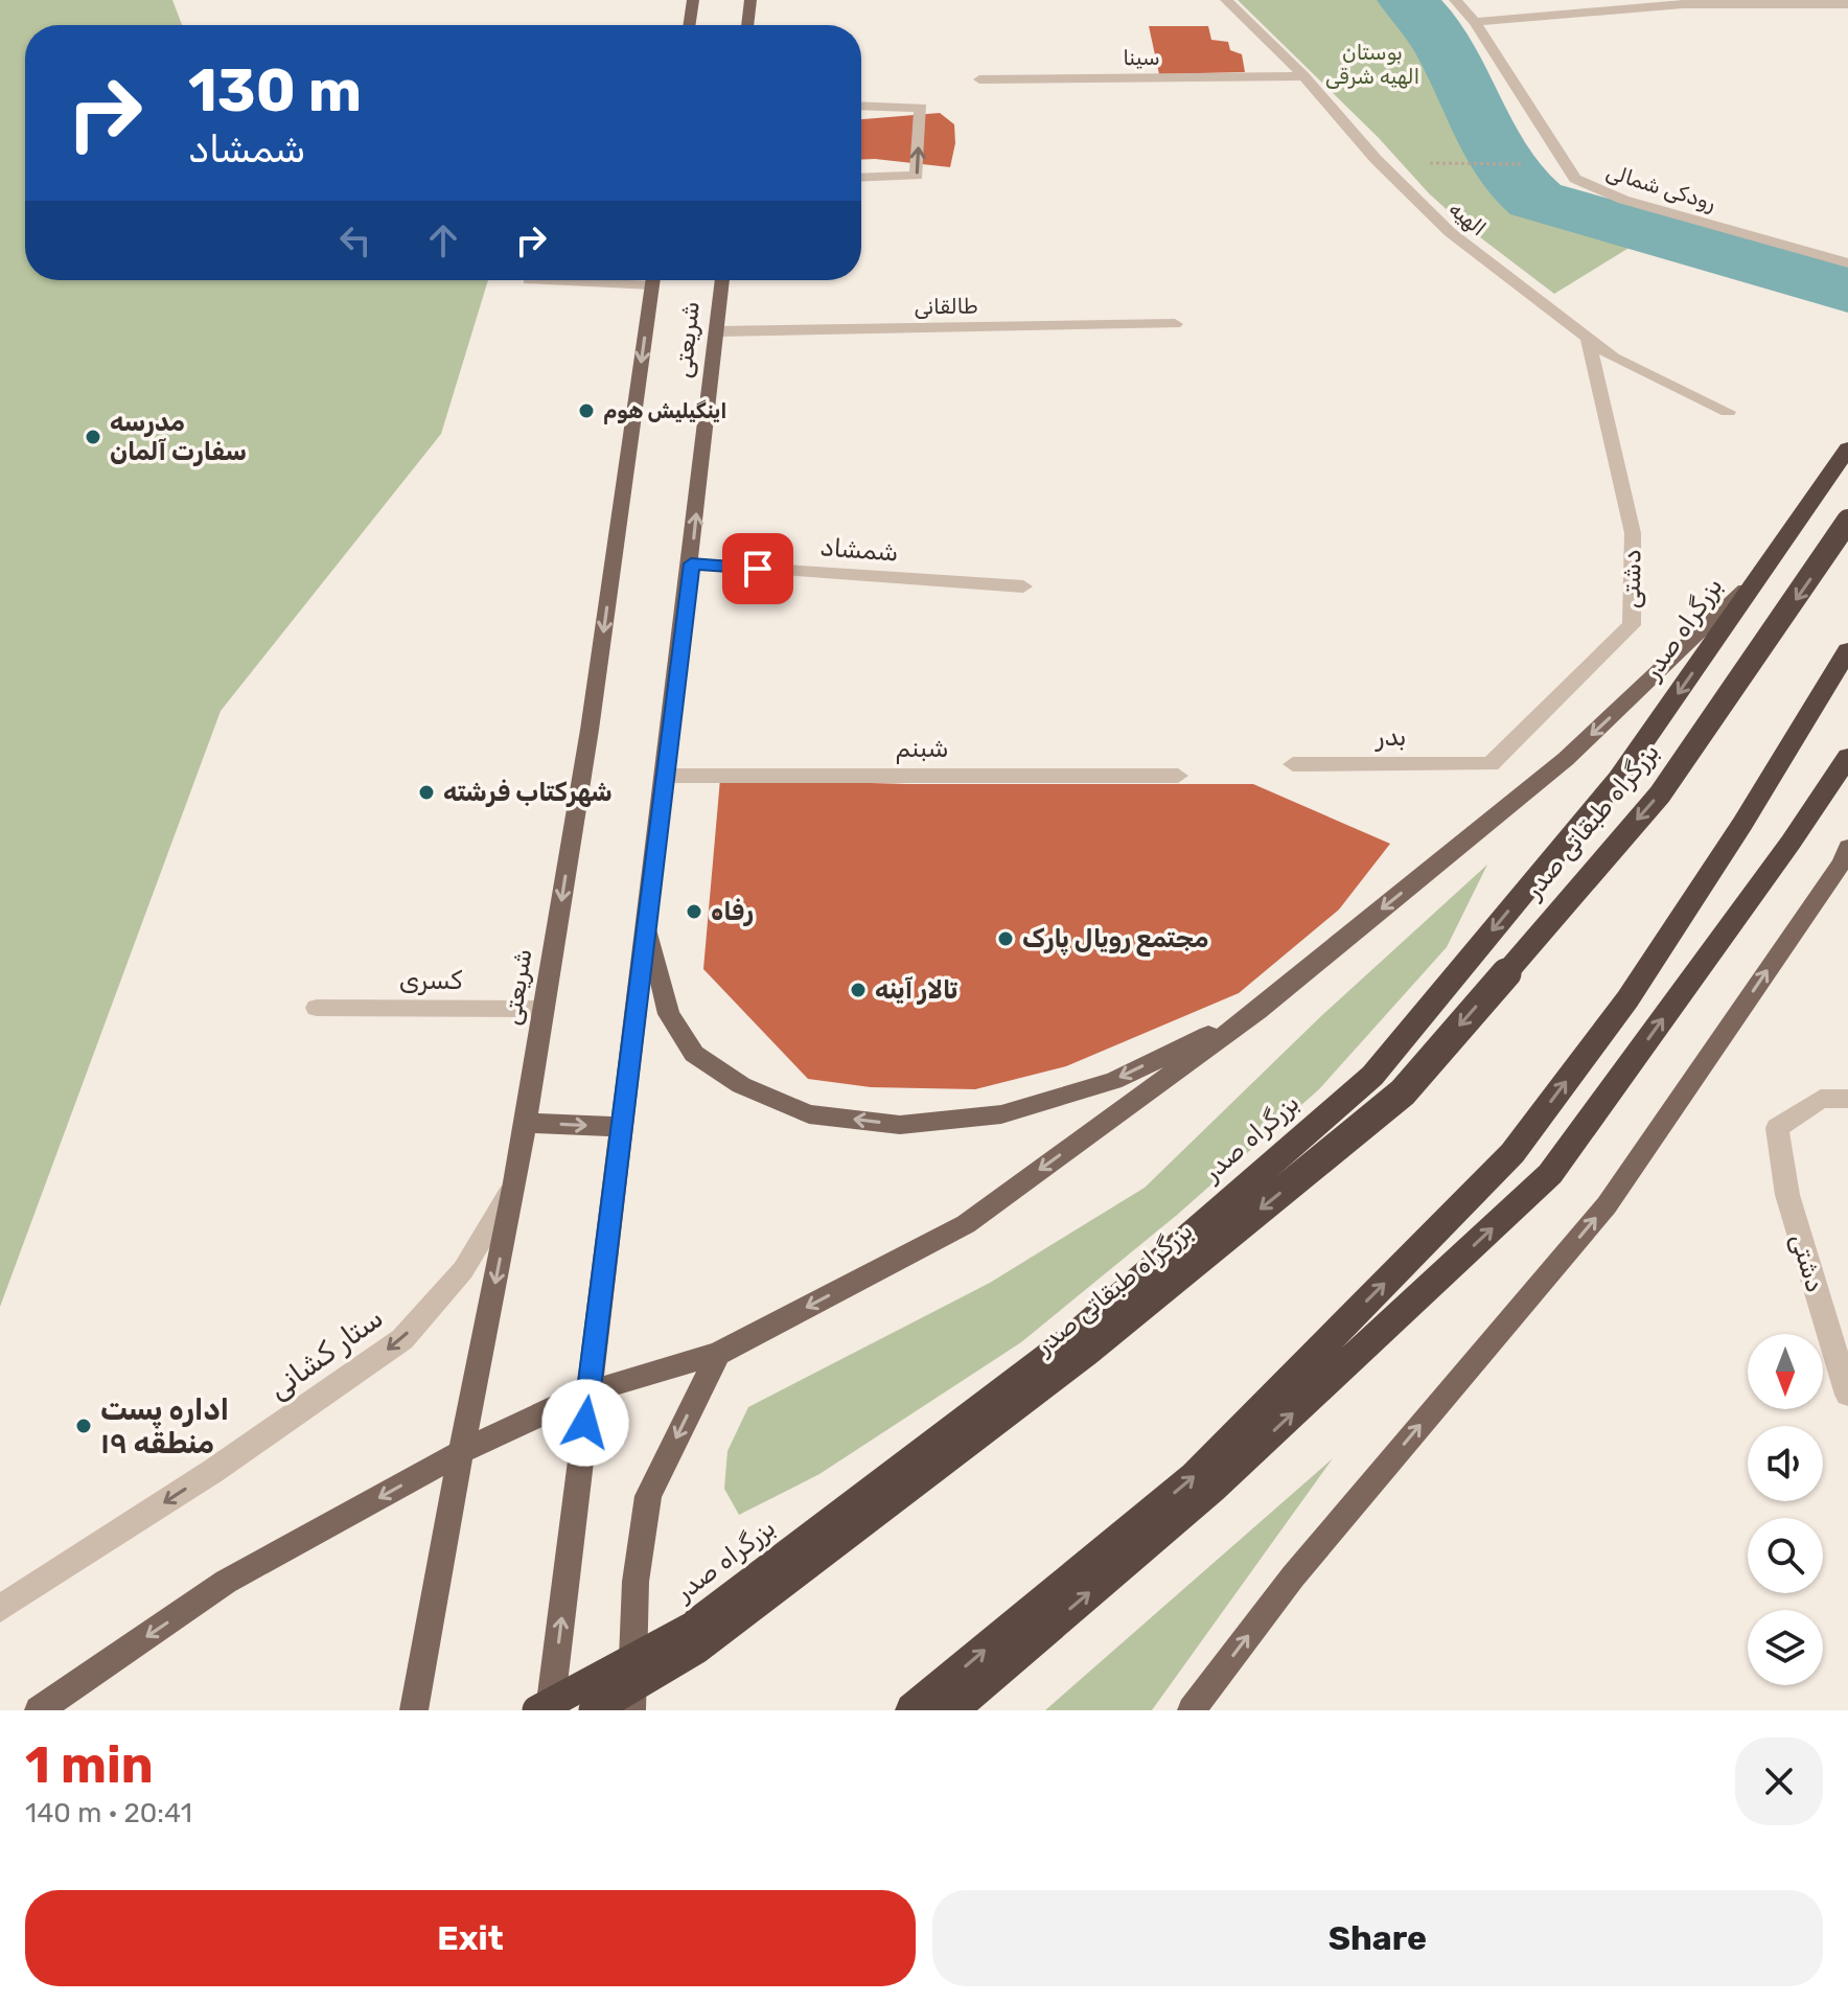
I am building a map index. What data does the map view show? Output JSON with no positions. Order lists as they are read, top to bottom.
{
  "streets": {
    "highway": ["بزرگراه صدر", "بزرگراه طبقاتی صدر"],
    "main road": ["شریعتی"],
    "street": [
      "سینا",
      "رودکی شمالی",
      "الهیه",
      "طالقانی",
      "شمشاد",
      "دشتی",
      "بدر",
      "شبنم",
      "کسری",
      "ستار کشانی"
    ]
  },
  "crossings": [
    ["سینا", "الهیه"],
    ["الهیه", "دشتی"],
    ["طالقانی", "شریعتی"],
    ["شریعتی", "شمشاد"],
    ["شریعتی", "شبنم"],
    ["شریعتی", "کسری"],
    ["شریعتی", "ستار کشانی"],
    ["دشتی", "بدر"]
  ],
  "one_way": ["ستار کشانی"],
  "parks": ["بوستان الهیه شرقی"],
  "places": [
    "اینگیلیش هوم",
    "مدرسه سفارت آلمان",
    "شهرکتاب فرشته",
    "رفاه",
    "مجتمع رویال پارک",
    "تالار آینه",
    "اداره پست منطقه ۱۹"
  ],
  "north": "bottom",
  "page": {
    "turn": ["130 m", "شمشاد"],
    "heading": ["1 min", "140 m · 20:41"],
    "buttons": ["Exit", "Share"]
  }
}
